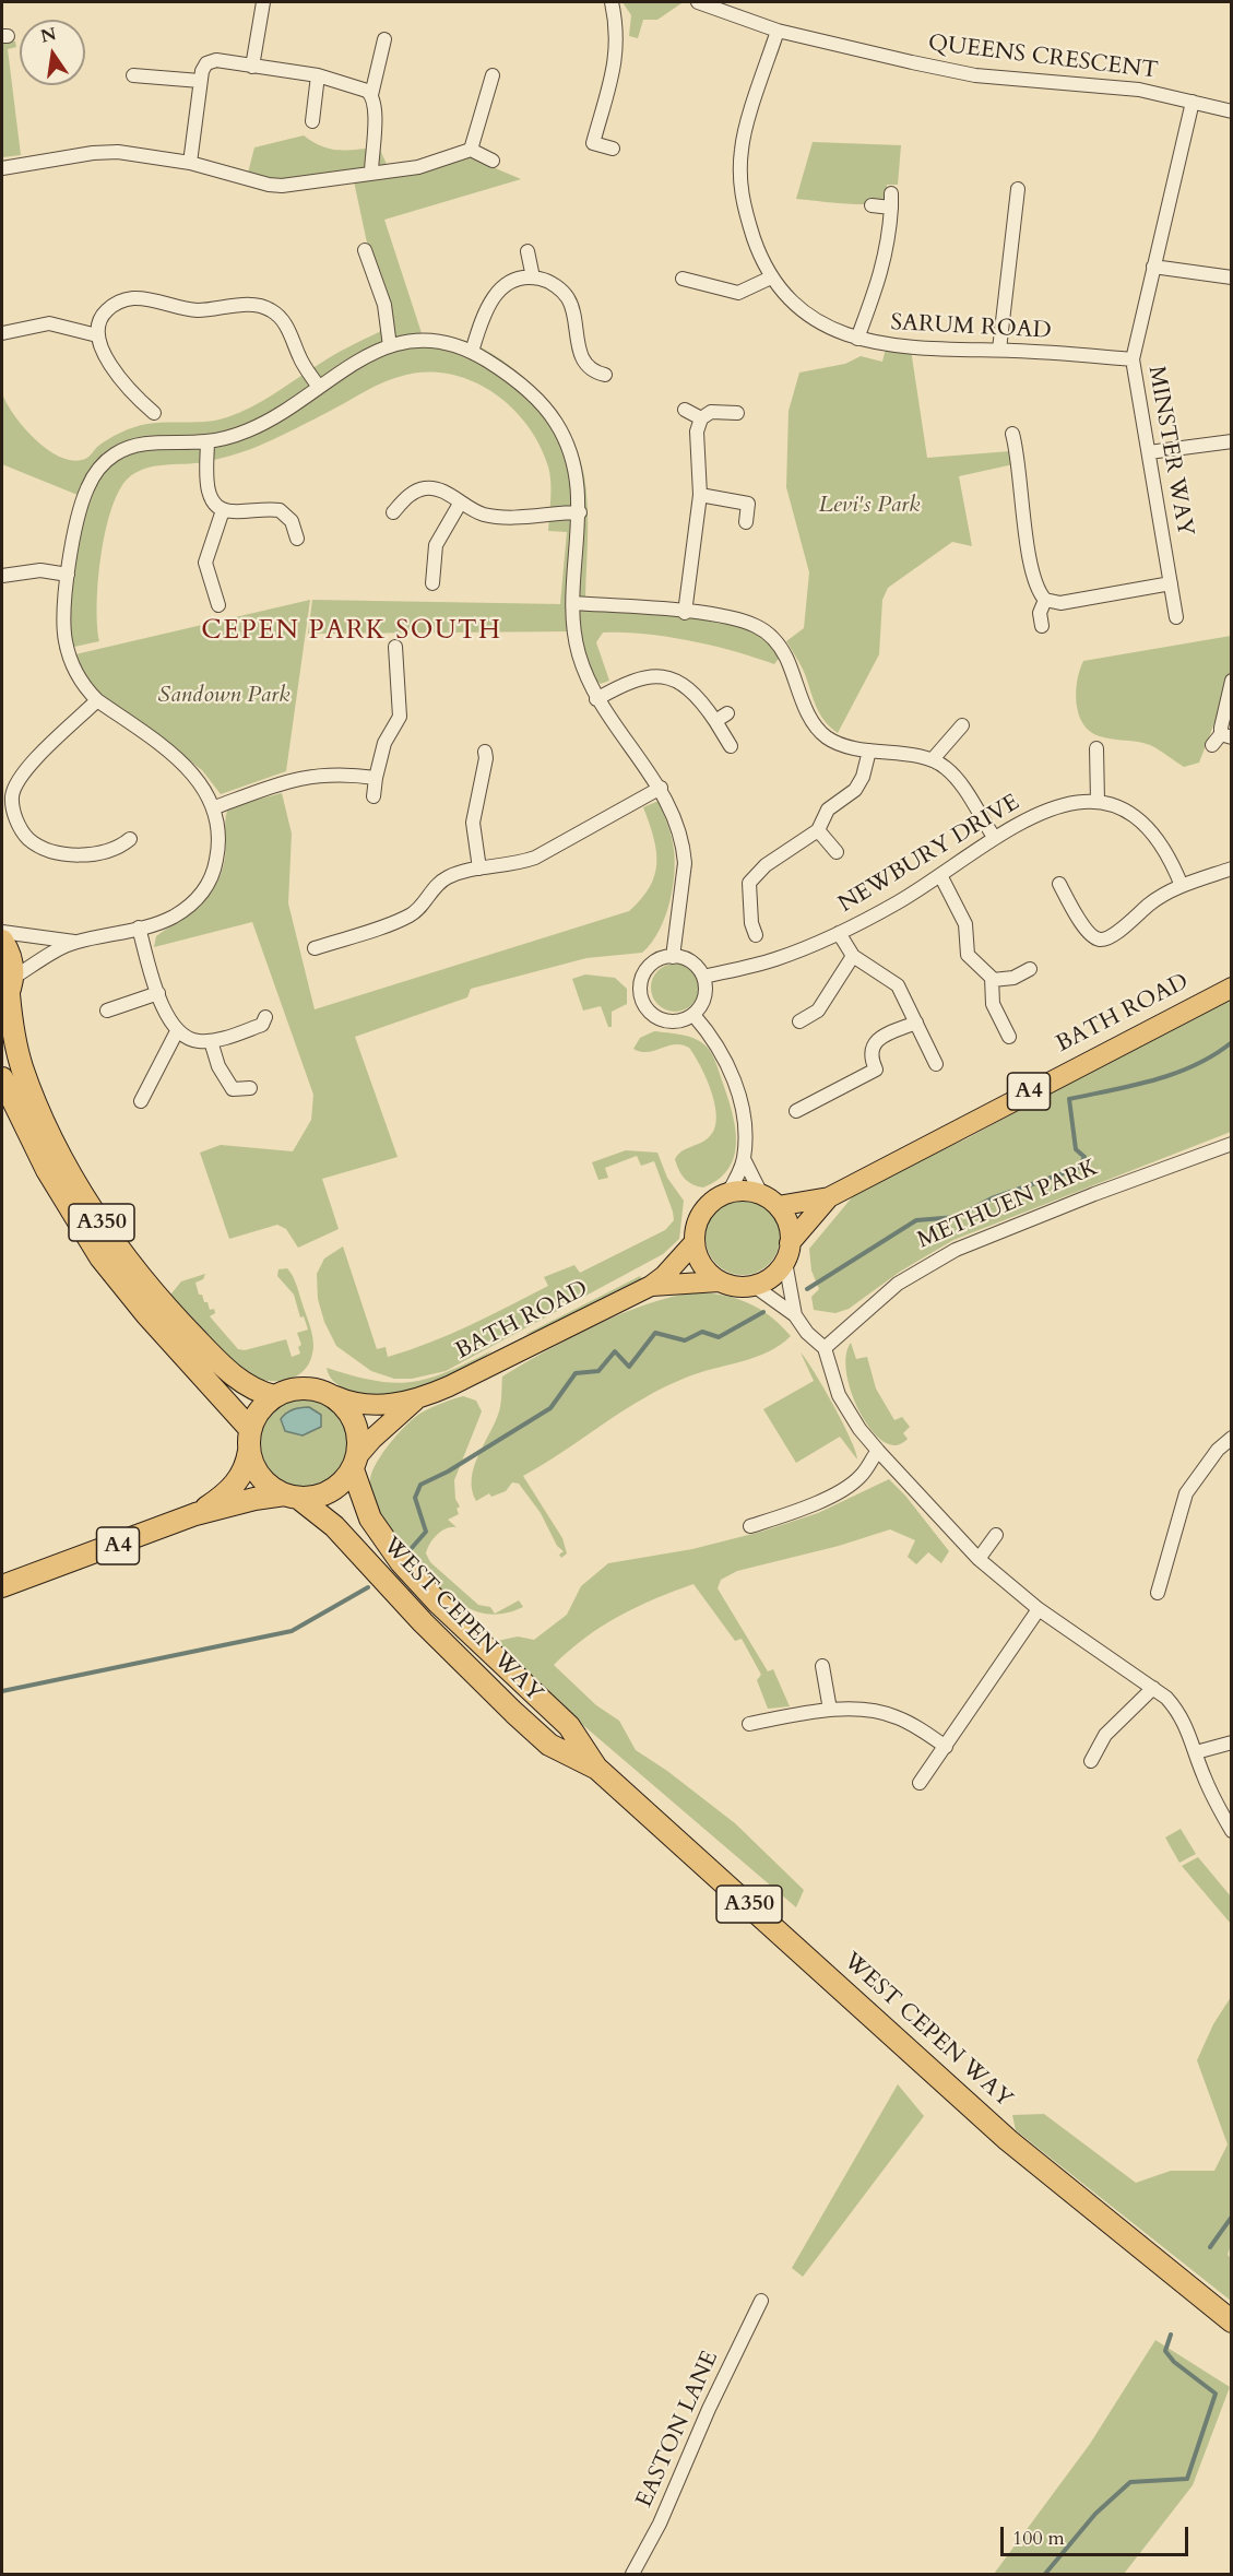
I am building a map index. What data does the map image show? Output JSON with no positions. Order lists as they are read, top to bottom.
{
  "streets": {
    "highway": ["A4", "A350", "WEST CEPEN WAY"],
    "main road": ["BATH ROAD"],
    "street": [
      "QUEENS CRESCENT",
      "SARUM ROAD",
      "MINSTER WAY",
      "NEWBURY DRIVE",
      "METHUEN PARK",
      "EASTON LANE"
    ]
  },
  "crossings": [
    ["QUEENS CRESCENT", "SARUM ROAD"],
    ["QUEENS CRESCENT", "MINSTER WAY"],
    ["SARUM ROAD", "MINSTER WAY"],
    ["BATH ROAD", "A4"],
    ["BATH ROAD", "A350"],
    ["BATH ROAD", "WEST CEPEN WAY"],
    ["A4", "A350"],
    ["A4", "WEST CEPEN WAY"],
    ["A350", "WEST CEPEN WAY"]
  ],
  "districts": ["CEPEN PARK SOUTH"],
  "parks": ["Levi's Park", "Sandown Park"],
  "scale_bar": "100 m",
  "north": "top"
}
